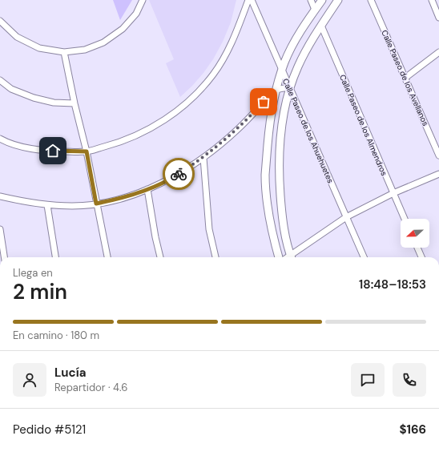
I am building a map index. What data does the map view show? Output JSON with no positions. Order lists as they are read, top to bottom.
{
  "streets": {
    "street": ["Calle Paseo de los Avellanos", "Calle Paseo de los Almendros", "Calle Paseo de los Ahuehuetes"]
  },
  "north": "left",
  "page": {
    "heading": ["2 min", "Llega en", "18:48–18:53"],
    "panel": [
      "Lucía",
      "Repartidor · 4.6",
      "Pedido #5121",
      "$166"
    ],
    "bar": "En camino · 180 m"
  }
}
